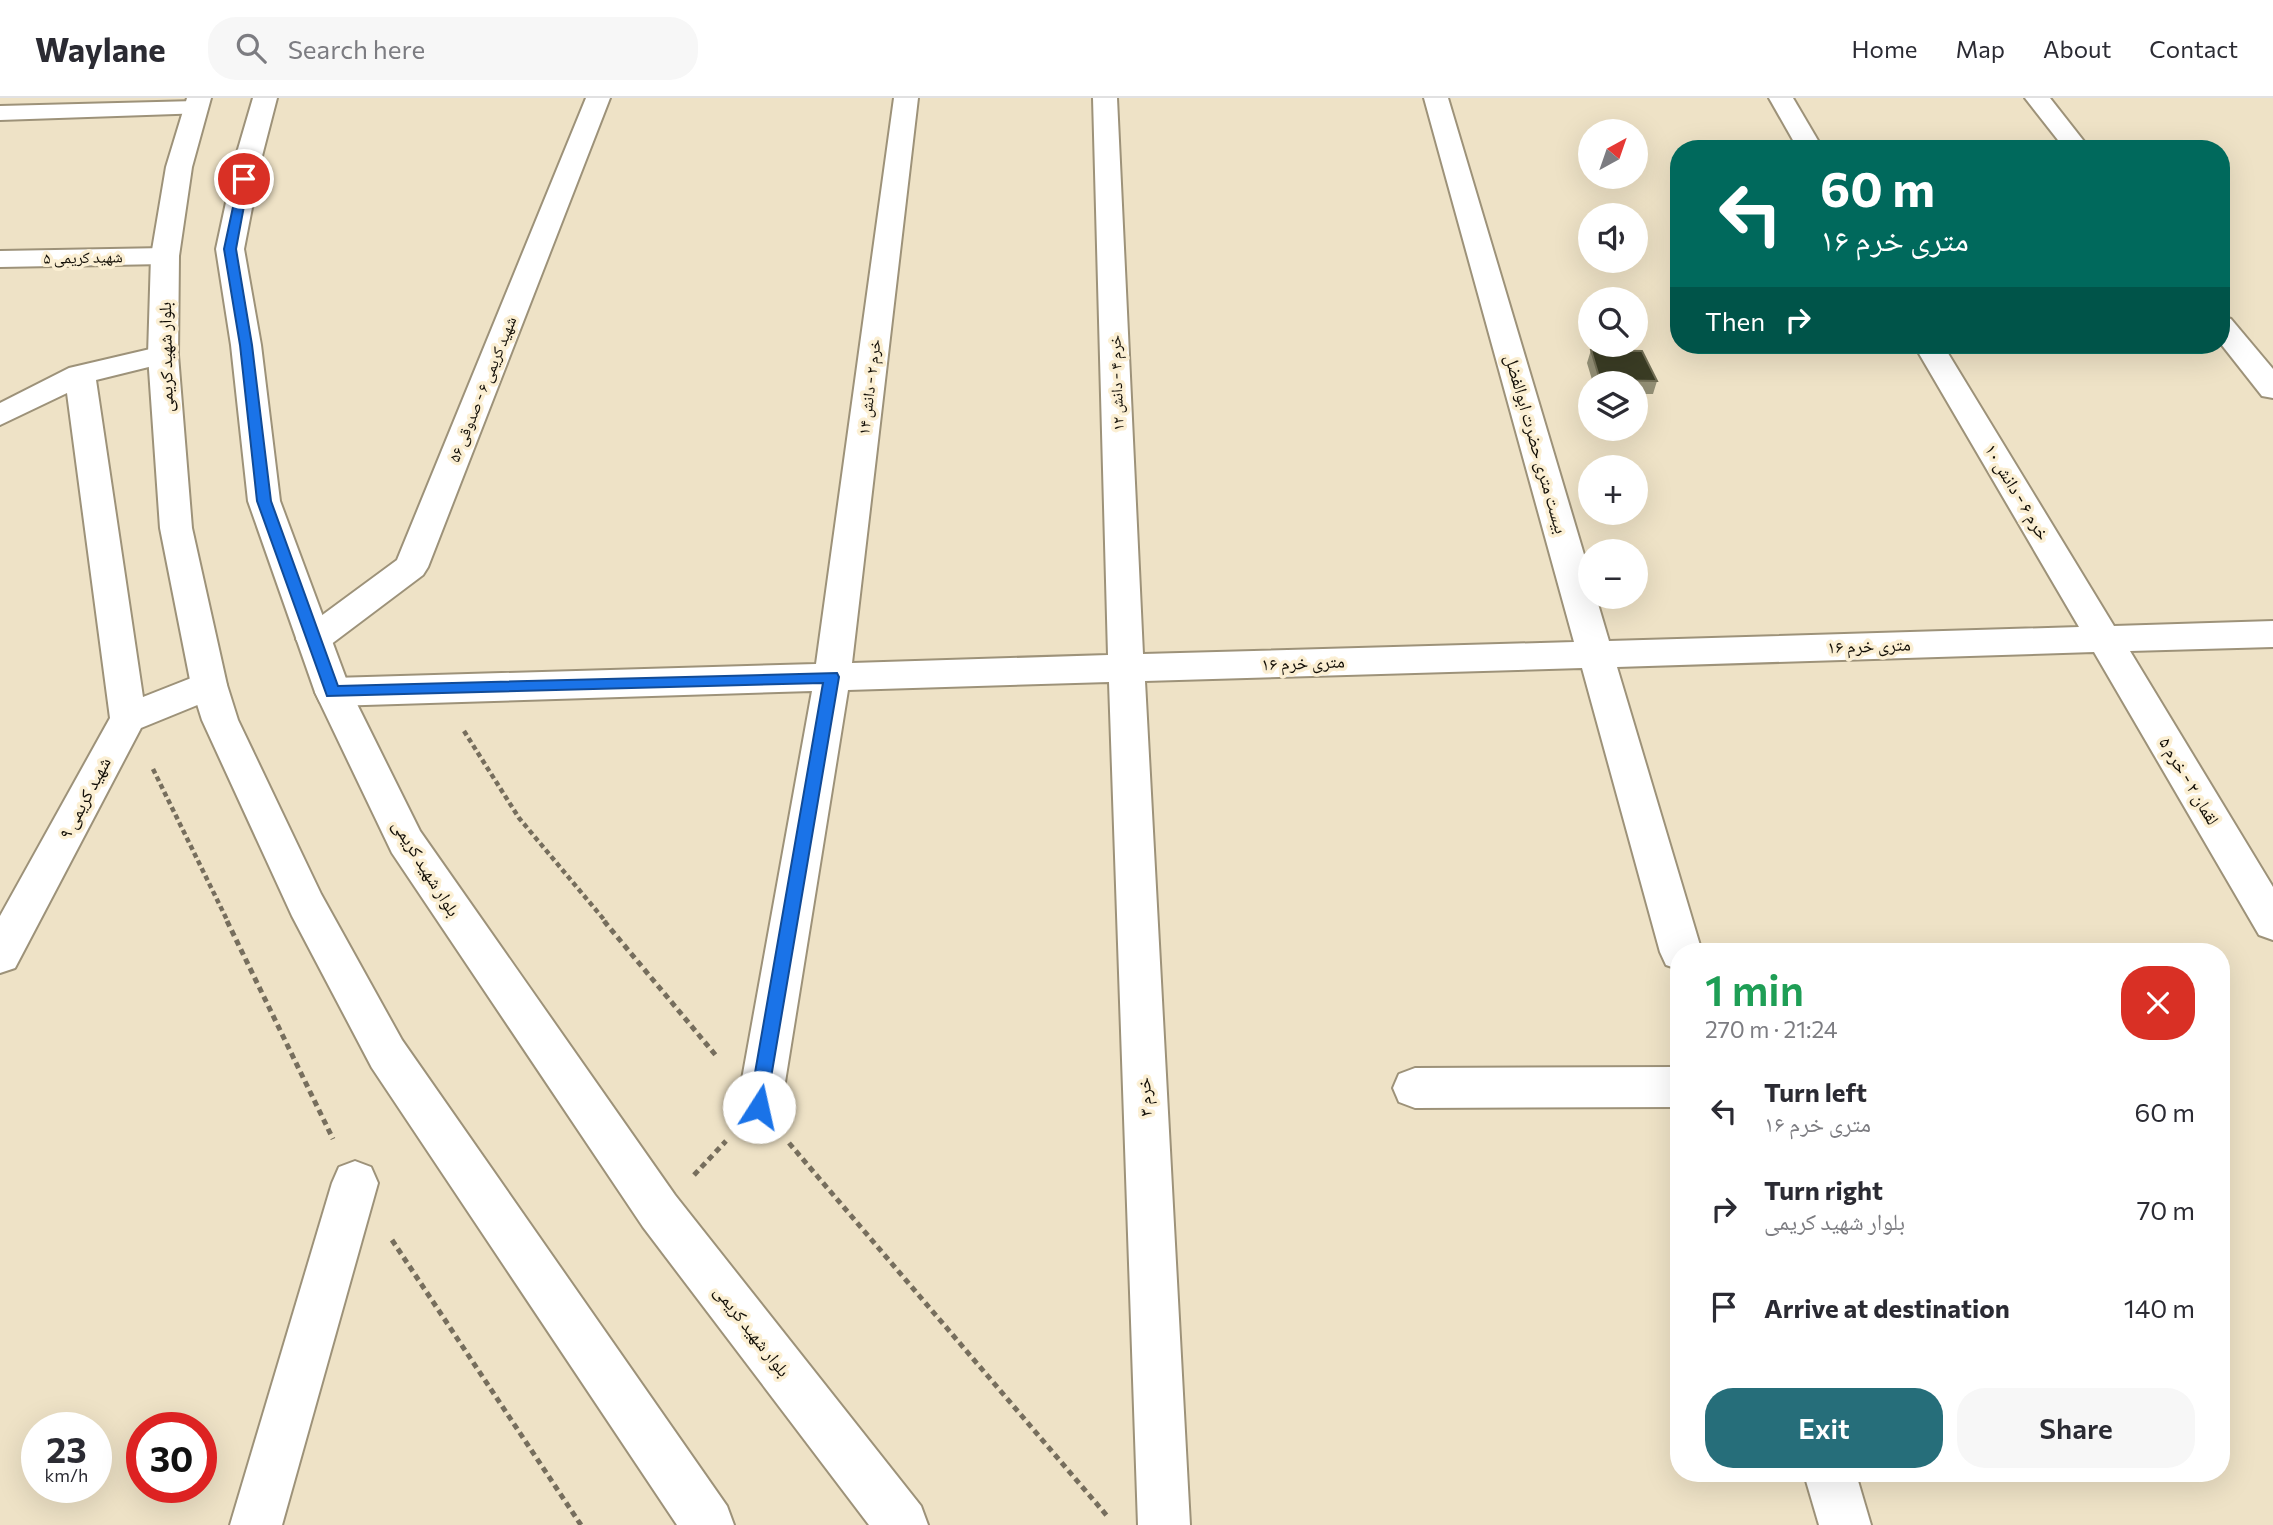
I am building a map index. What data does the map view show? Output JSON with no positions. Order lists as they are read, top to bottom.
{
  "streets": {
    "street": [
      "شهید کریمی ۵",
      "بلوار شهید کریمی",
      "خرم ۴ - دانش ۱۲",
      "خرم ۲ - دانش ۱۴",
      "شهید کریمی ۶ - صدوقی ۵۶",
      "بیست متری حضرت ابوالفضل",
      "خرم ۶ - دانش ۱۰",
      "۱۶ متری خرم",
      "لقمان ۲ - خرم ۵",
      "شهید کریمی ۹",
      "خرم ۳"
    ]
  },
  "crossings": [
    ["شهید کریمی ۵", "بلوار شهید کریمی"],
    ["بلوار شهید کریمی", "شهید کریمی ۶ - صدوقی ۵۶"],
    ["بلوار شهید کریمی", "۱۶ متری خرم"],
    ["خرم ۴ - دانش ۱۲", "۱۶ متری خرم"],
    ["خرم ۴ - دانش ۱۲", "خرم ۳"],
    ["خرم ۲ - دانش ۱۴", "۱۶ متری خرم"],
    ["بیست متری حضرت ابوالفضل", "۱۶ متری خرم"],
    ["خرم ۶ - دانش ۱۰", "۱۶ متری خرم"],
    ["خرم ۶ - دانش ۱۰", "لقمان ۲ - خرم ۵"],
    ["۱۶ متری خرم", "لقمان ۲ - خرم ۵"],
    ["۱۶ متری خرم", "خرم ۳"]
  ],
  "north": "top right",
  "page": {
    "header": "Waylane",
    "search": "Search here",
    "nav": [
      "Home",
      "Map",
      "About",
      "Contact"
    ],
    "map_buttons": ["+", "−"],
    "turn": ["60 m", "۱۶ متری خرم"],
    "then": "Then",
    "heading": ["1 min", "270 m · 21:24"],
    "list": [
      {
        "name": "Turn left",
        "note": "۱۶ متری خرم",
        "value": "60 m"
      },
      {
        "name": "Turn right",
        "note": "بلوار شهید کریمی",
        "value": "70 m"
      },
      {
        "name": "Arrive at destination",
        "value": "140 m"
      }
    ],
    "buttons": ["Exit", "Share"],
    "speed": "23 km/h",
    "limit": "30"
  }
}
